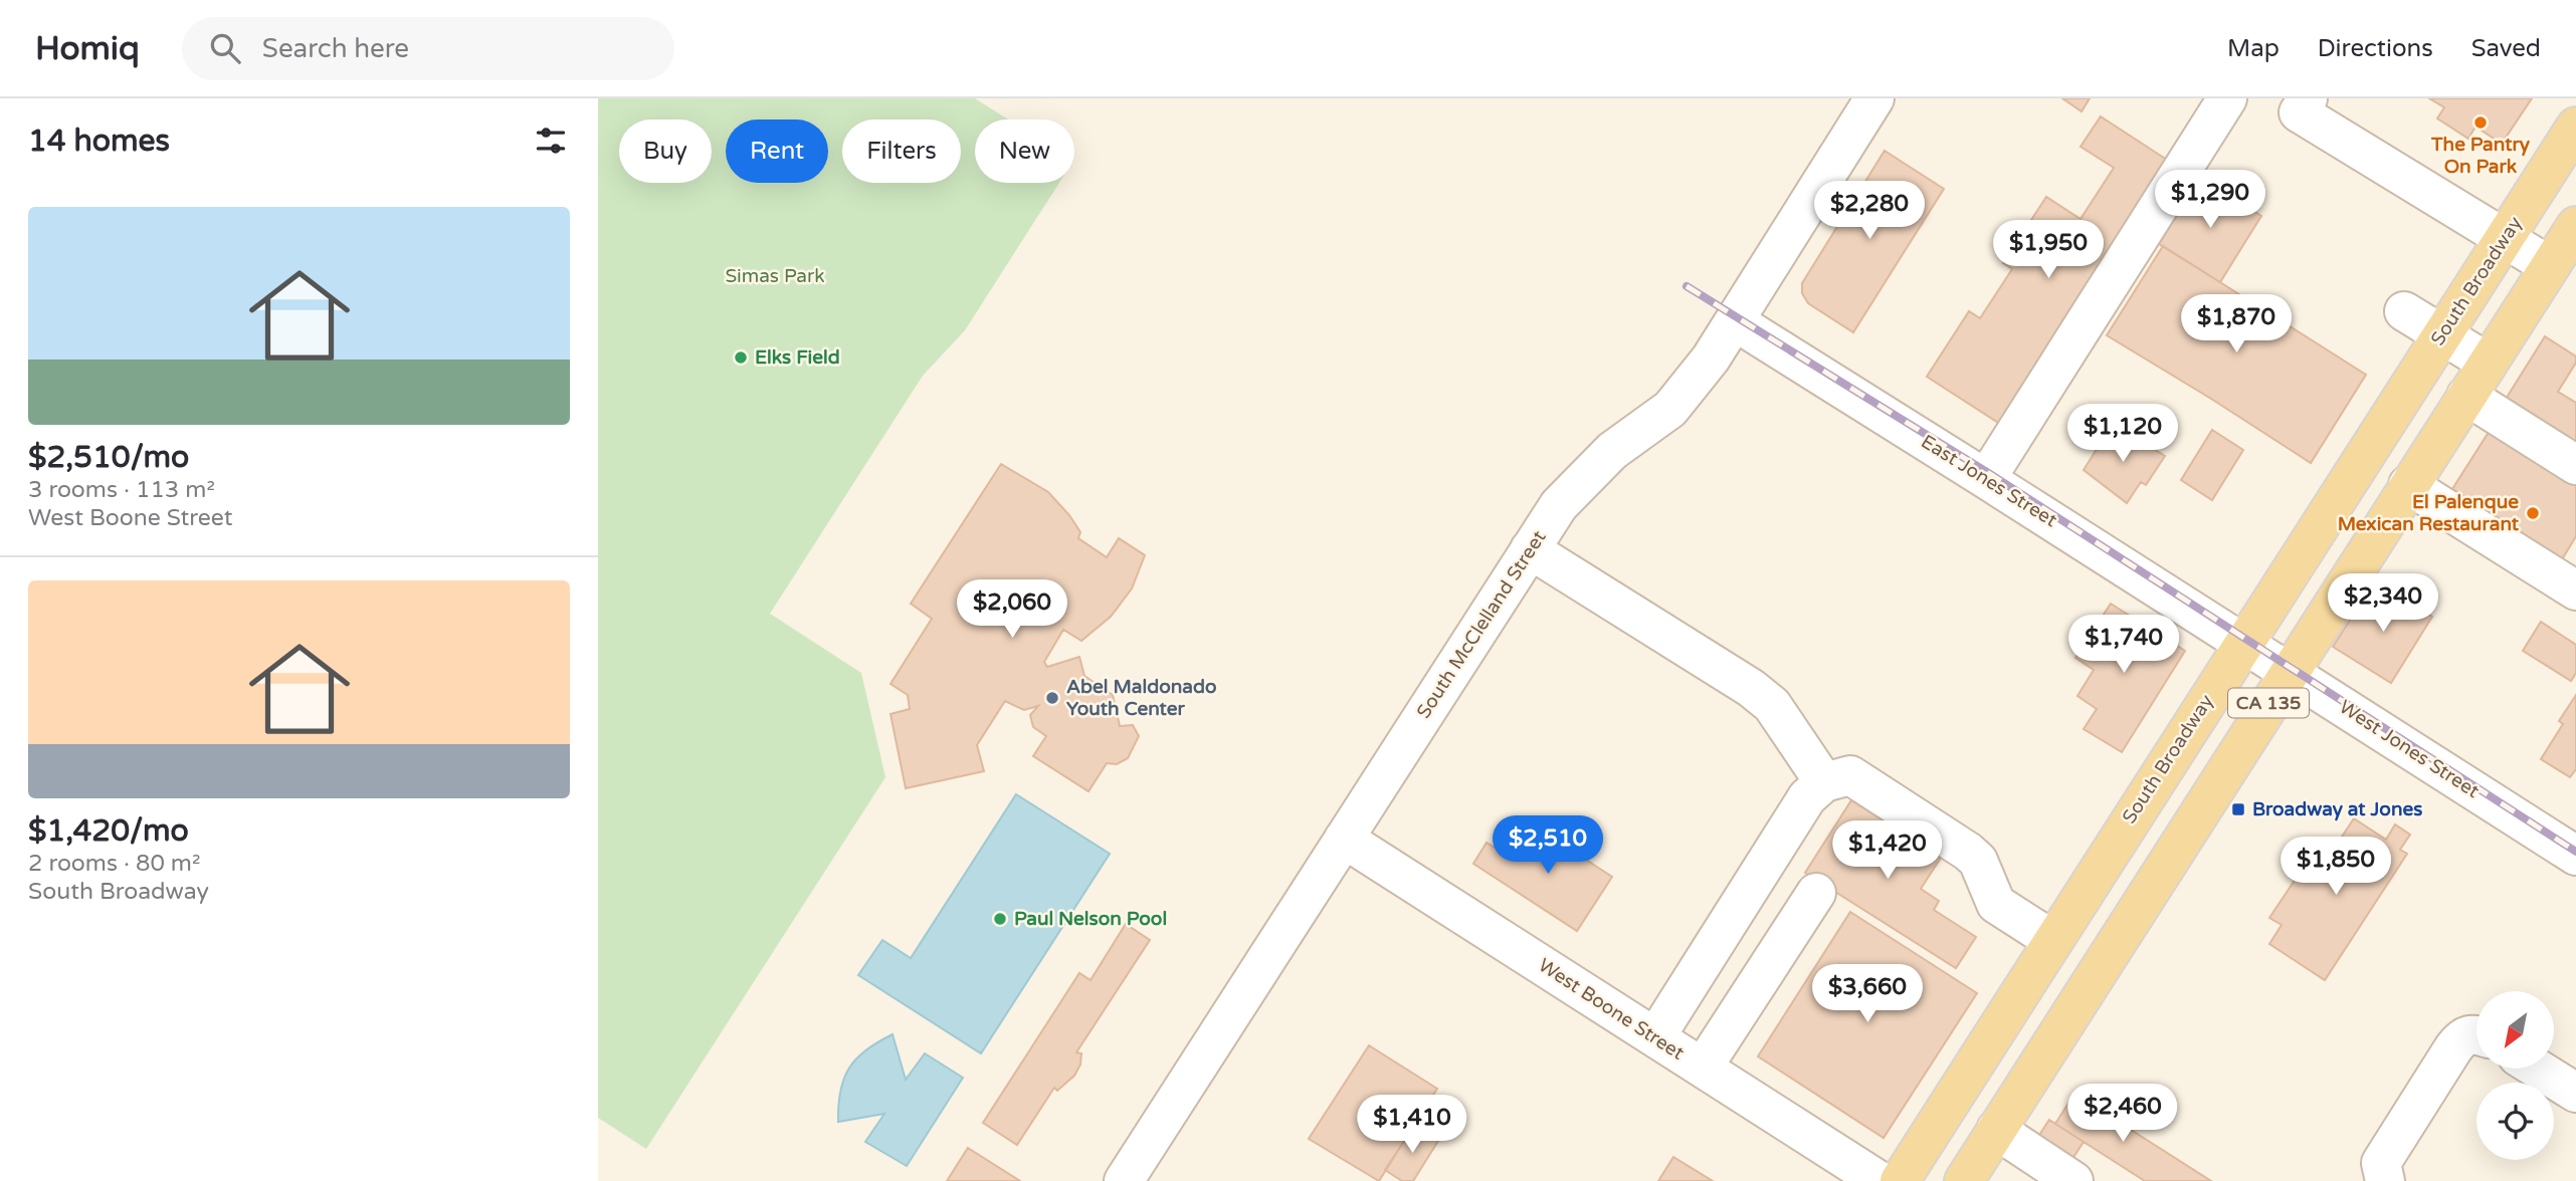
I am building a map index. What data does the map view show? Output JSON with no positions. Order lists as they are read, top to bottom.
{
  "streets": {
    "main road": ["South Broadway", "CA 135"],
    "street": [
      "East Jones Street",
      "South McClelland Street",
      "West Jones Street",
      "West Boone Street"
    ]
  },
  "crossings": [
    ["South Broadway", "East Jones Street"],
    ["South Broadway", "West Jones Street"],
    ["East Jones Street", "South McClelland Street"],
    ["East Jones Street", "West Jones Street"],
    ["South McClelland Street", "West Boone Street"],
    ["CA 135", "West Jones Street"]
  ],
  "parks": ["Simas Park"],
  "places": {
    "other": [
      "The Pantry On Park",
      "Elks Field",
      "El Palenque Mexican Restaurant",
      "Abel Maldonado Youth Center",
      "Paul Nelson Pool"
    ],
    "transit": ["Broadway at Jones"]
  },
  "north": "bottom left",
  "page": {
    "header": "Homiq",
    "search": "Search here",
    "nav": ["Map", "Directions", "Saved"],
    "heading": "14 homes",
    "chip": [
      "Buy",
      "Rent",
      "Filters",
      "New"
    ],
    "price": [
      "$1,290",
      "$2,280",
      "$1,950",
      "$1,870",
      "$1,120",
      "$2,340",
      "$2,060",
      "$1,740",
      "$2,510",
      "$1,420",
      "$1,850",
      "$3,660",
      "$2,460",
      "$1,410"
    ],
    "list": [
      {
        "name": "$2,510/mo",
        "note": "3 rooms · 113 m² · West Boone Street"
      },
      {
        "name": "$1,420/mo",
        "note": "2 rooms · 80 m² · South Broadway"
      }
    ]
  }
}
